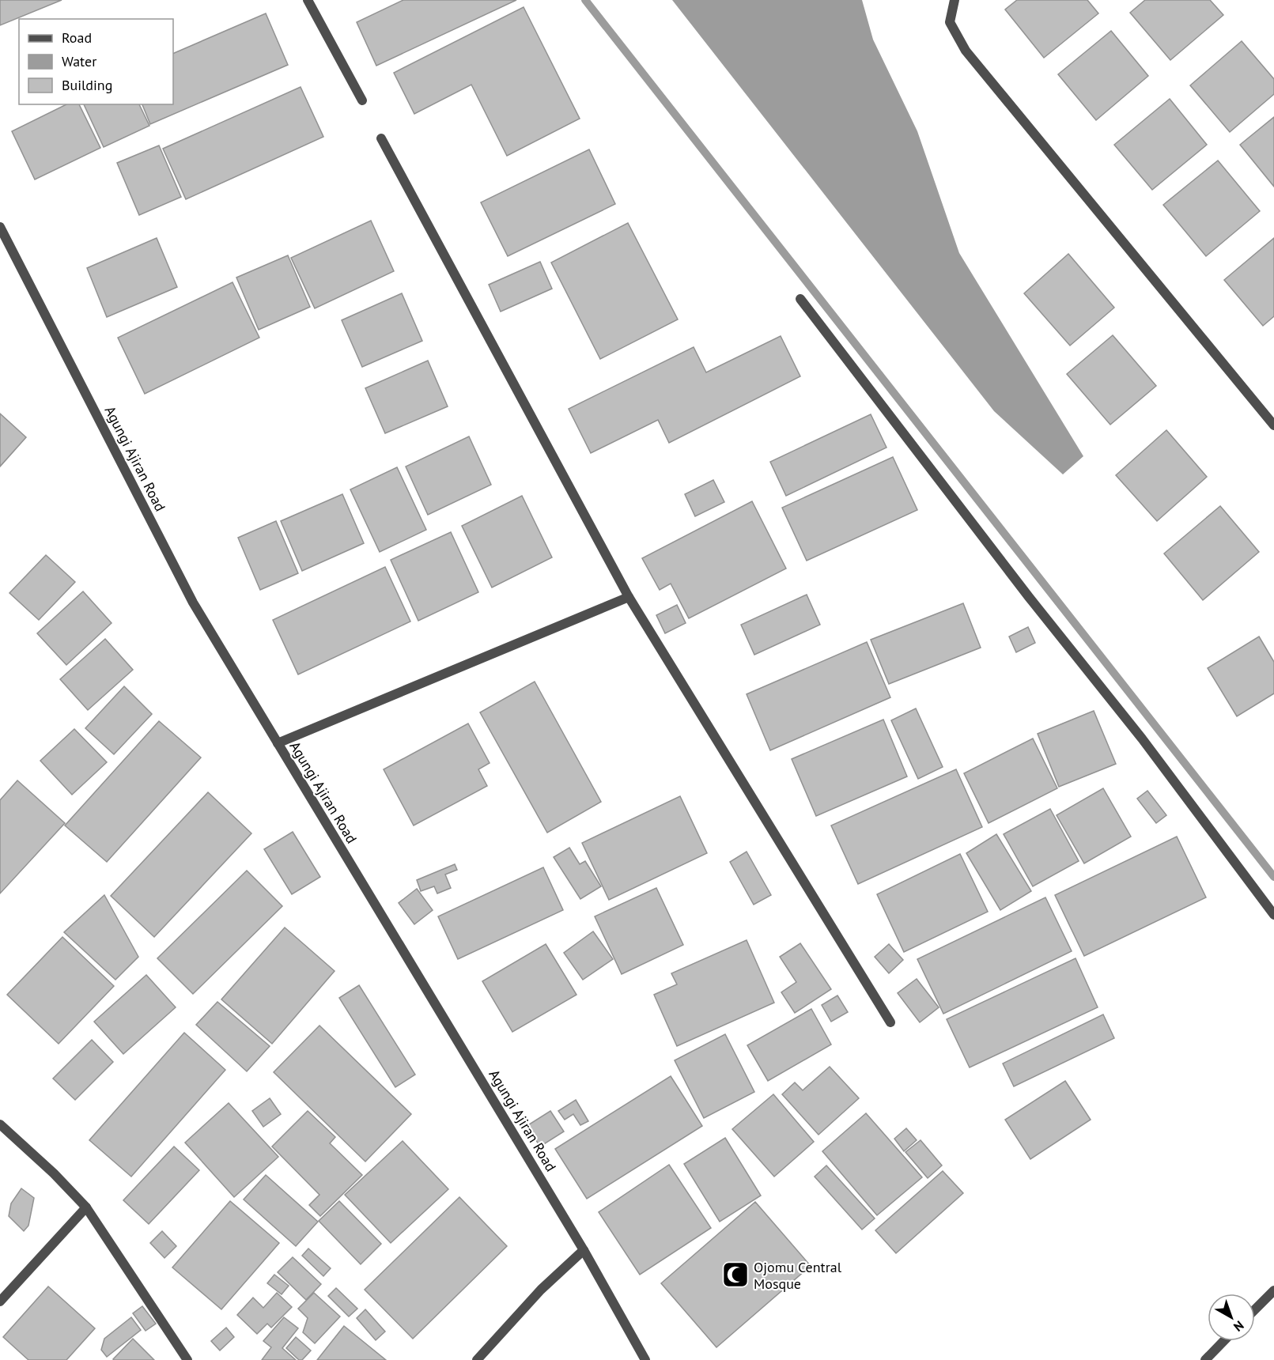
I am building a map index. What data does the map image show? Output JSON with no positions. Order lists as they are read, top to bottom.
{
  "streets": {
    "street": ["Agungi Ajiran Road"]
  },
  "places": {
    "mosque": ["Ojomu Central Mosque"]
  },
  "legend": ["Road", "Water", "Building"],
  "north": "bottom right"
}
